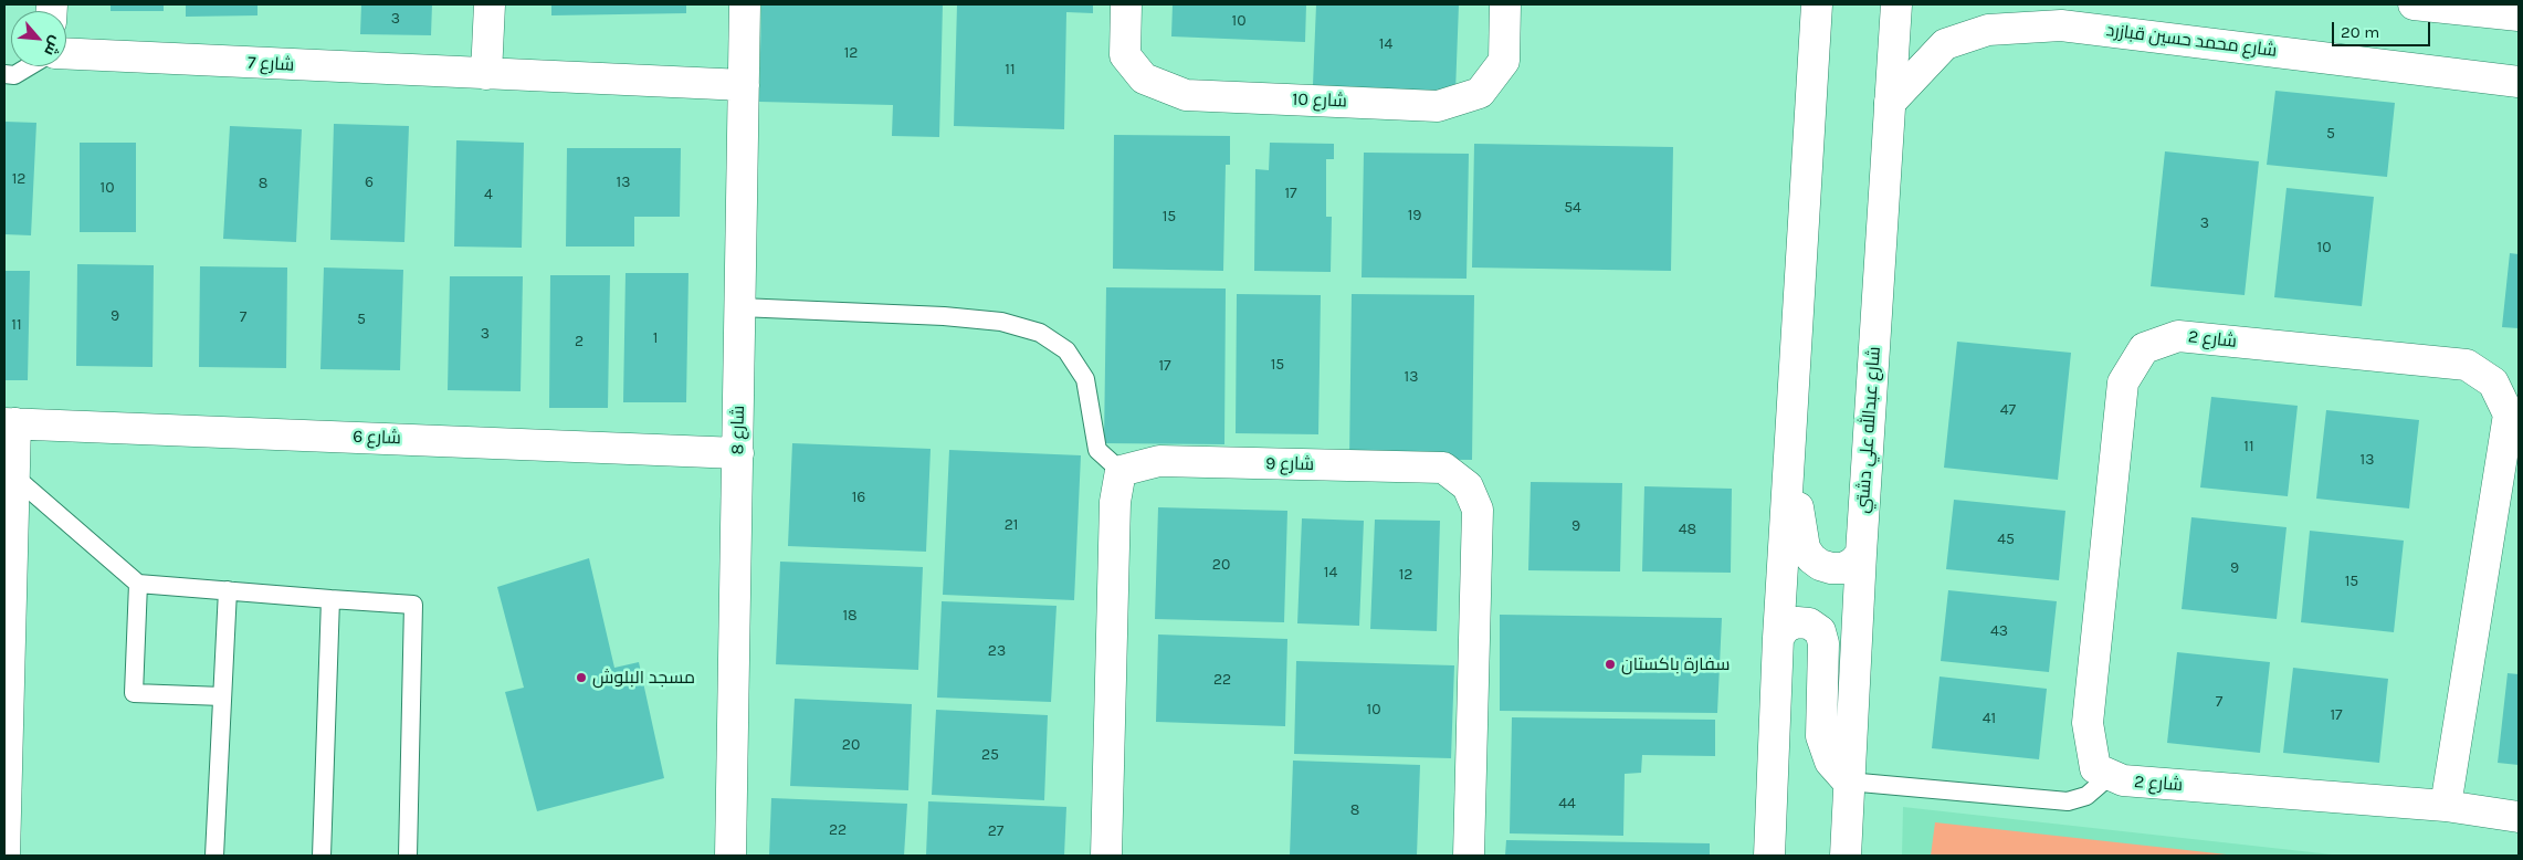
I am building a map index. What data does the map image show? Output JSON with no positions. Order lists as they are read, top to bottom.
{
  "streets": {
    "street": [
      "شارع محمد حسين قبازرد",
      "شارع 7",
      "شارع 10",
      "شارع 2",
      "شارع 8",
      "شارع عبدالله علي دشتي",
      "شارع 6",
      "شارع 9"
    ]
  },
  "crossings": [
    ["شارع محمد حسين قبازرد", "شارع عبدالله علي دشتي"],
    ["شارع 7", "شارع 8"],
    ["شارع 8", "شارع 6"]
  ],
  "places": ["سفارة باكستان", "مسجد البلوش"],
  "house_numbers": [
    "3",
    "10",
    "14",
    "12",
    "11",
    "5",
    "12",
    "6",
    "13",
    "8",
    "10",
    "17",
    "4",
    "54",
    "19",
    "15",
    "3",
    "10",
    "9",
    "7",
    "5",
    "11",
    "3",
    "1",
    "2",
    "15",
    "17",
    "13",
    "47",
    "11",
    "13",
    "16",
    "21",
    "9",
    "48",
    "45",
    "20",
    "9",
    "14",
    "12",
    "15",
    "18",
    "43",
    "23",
    "22",
    "7",
    "10",
    "17",
    "41",
    "20",
    "25",
    "44",
    "8",
    "22",
    "27"
  ],
  "scale_bar": "20 m",
  "north": "bottom right"
}
